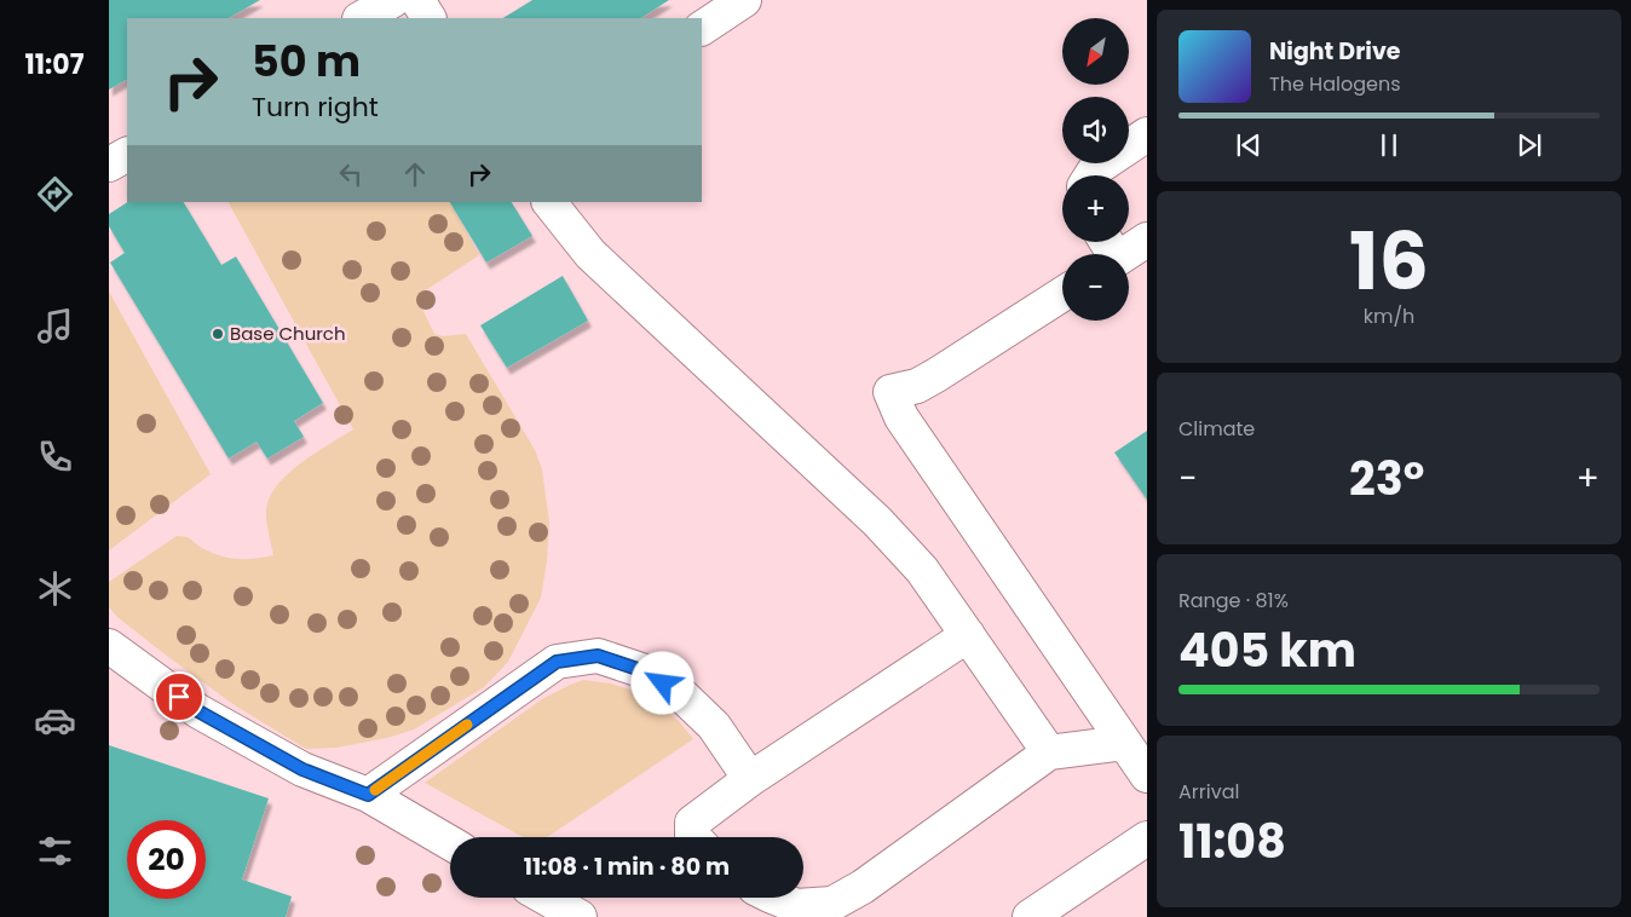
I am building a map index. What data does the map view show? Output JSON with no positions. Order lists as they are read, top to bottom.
{
  "places": ["Base Church"],
  "north": "bottom left",
  "page": {
    "tabs": "11:07",
    "map_buttons": ["+", "−"],
    "turn": ["50 m", "Turn right"],
    "song": ["Night Drive", "The Halogens"],
    "tile": [
      ["16", "km/h"],
      "Climate",
      ["Range · 81%", "405 km"],
      ["Arrival", "11:08"]
    ],
    "heat": ["−", "23°", "+"],
    "limit": "20",
    "trip": "11:08 · 1 min · 80 m"
  }
}
